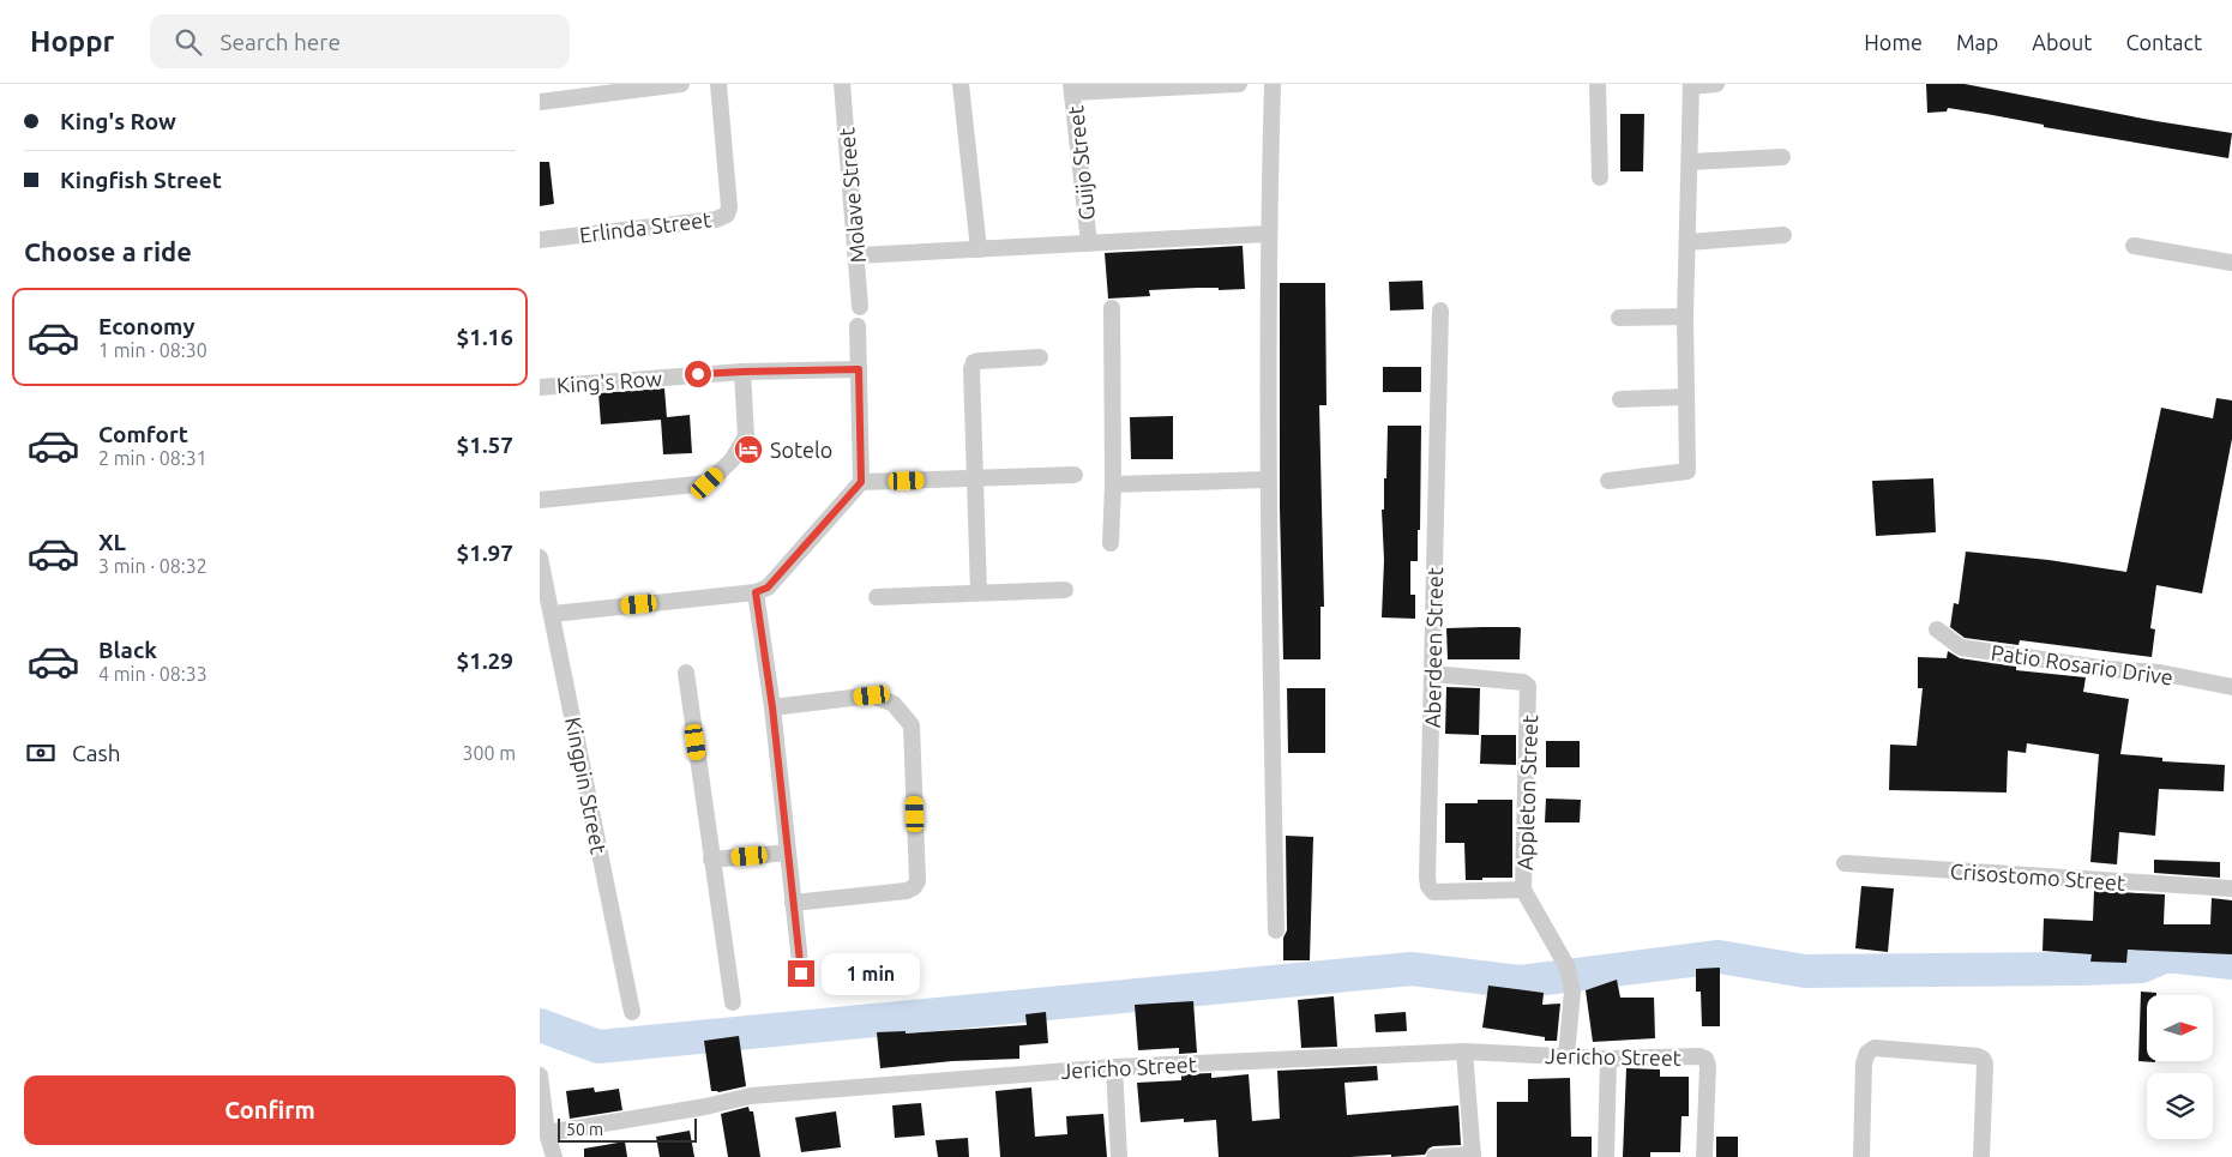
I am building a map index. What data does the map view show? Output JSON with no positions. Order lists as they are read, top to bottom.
{
  "streets": {
    "street": [
      "Guijo Street",
      "Molave Street",
      "Erlinda Street",
      "King's Row",
      "Aberdeen Street",
      "Patio Rosario Drive",
      "Kingpin Street",
      "Appleton Street",
      "Crisostomo Street",
      "Jericho Street"
    ]
  },
  "crossings": [
    ["Aberdeen Street", "Appleton Street"],
    ["Appleton Street", "Jericho Street"]
  ],
  "places": {
    "hotel": ["Sotelo"]
  },
  "scale_bar": "50 m",
  "north": "right",
  "page": {
    "header": "Hoppr",
    "search": "Search here",
    "nav": [
      "Home",
      "Map",
      "About",
      "Contact"
    ],
    "banner": ["King's Row", "Kingfish Street"],
    "heading": "Choose a ride",
    "list": [
      {
        "name": "Economy",
        "note": "1 min · 08:30",
        "value": "$1.16"
      },
      {
        "name": "Comfort",
        "note": "2 min · 08:31",
        "value": "$1.57"
      },
      {
        "name": "XL",
        "note": "3 min · 08:32",
        "value": "$1.97"
      },
      {
        "name": "Black",
        "note": "4 min · 08:33",
        "value": "$1.29"
      }
    ],
    "pay": ["Cash", "300 m"],
    "bubble": "1 min",
    "buttons": "Confirm",
    "scale": "50 m"
  }
}
